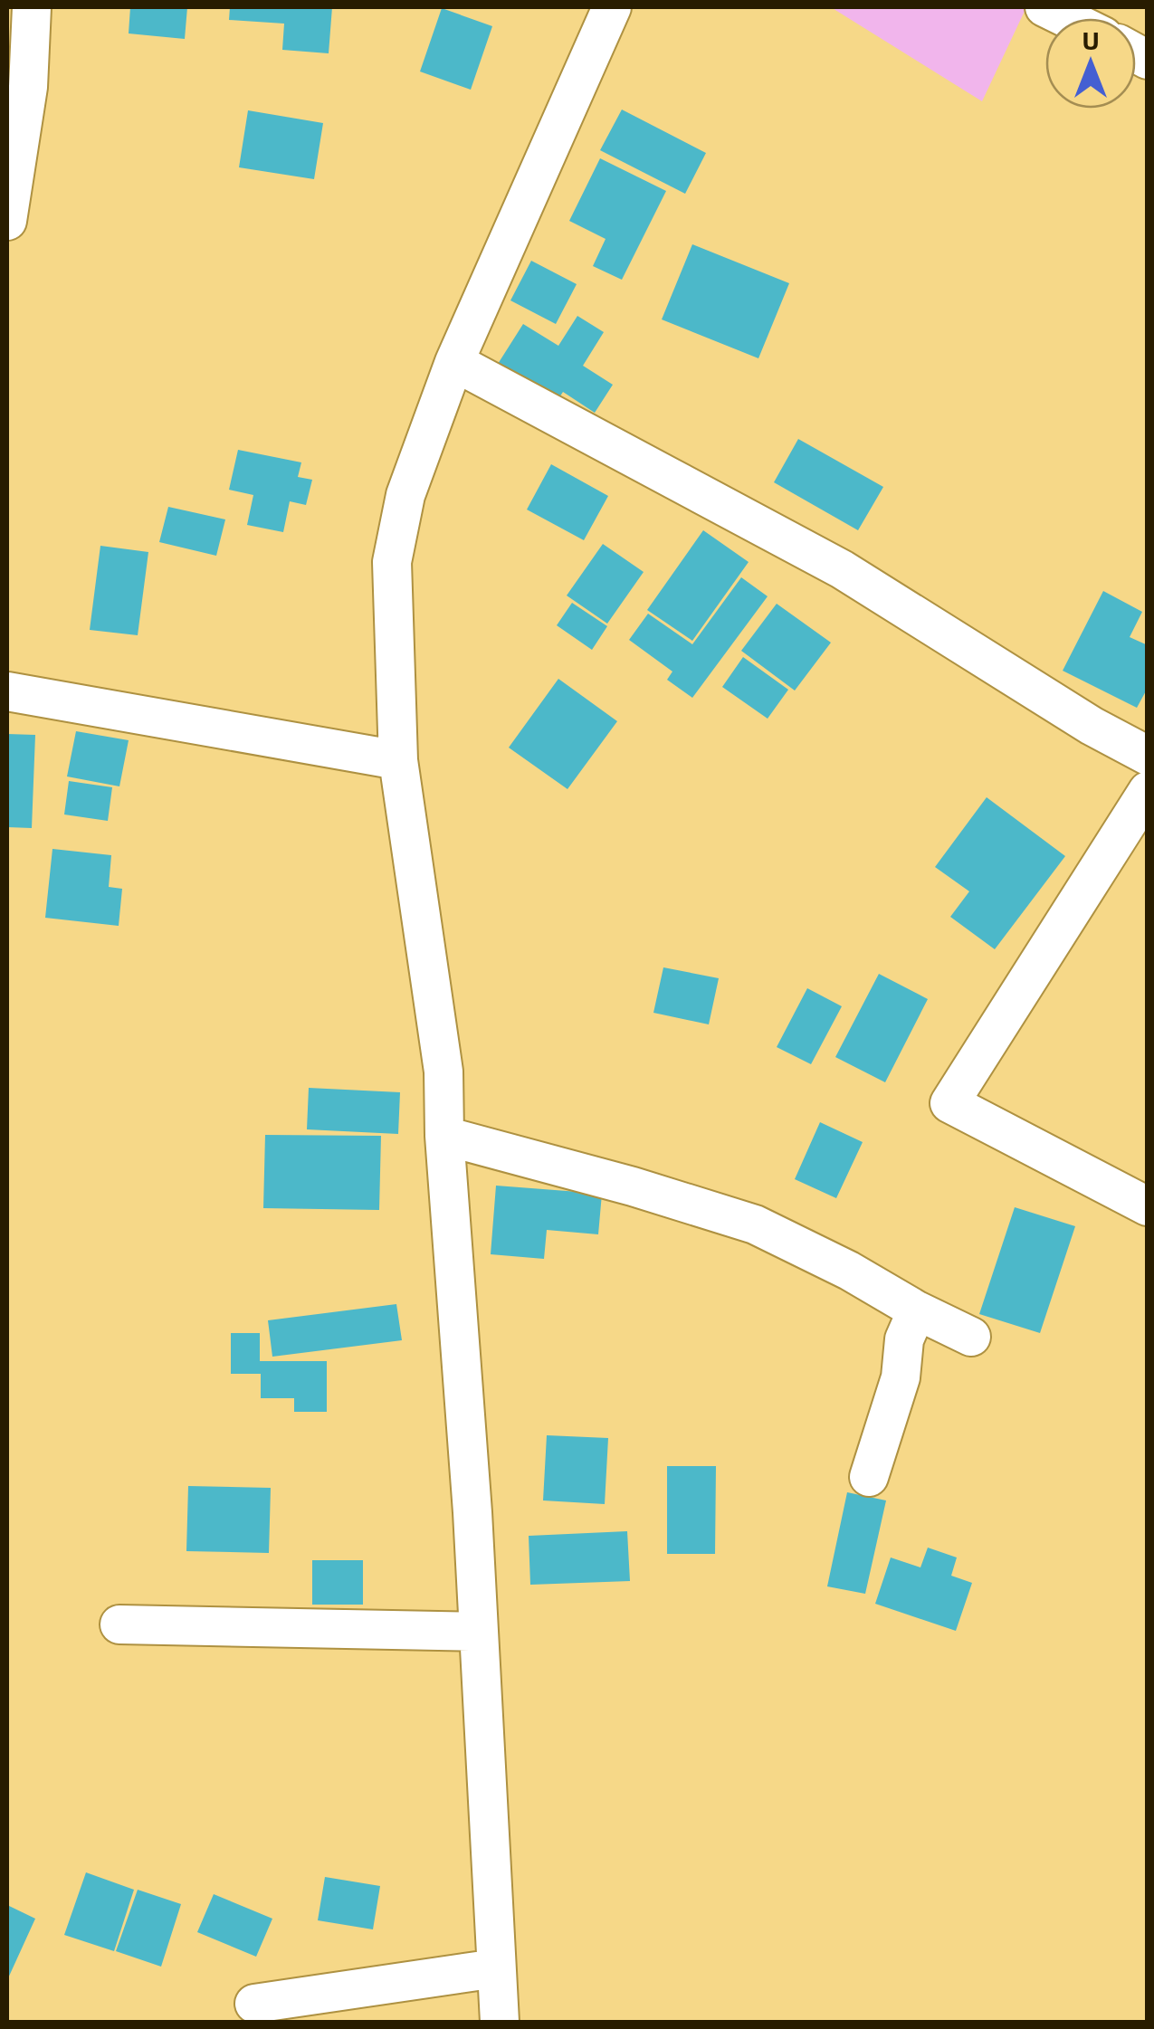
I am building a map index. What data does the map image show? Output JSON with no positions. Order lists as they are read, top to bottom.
{
  "north": "top"
}
